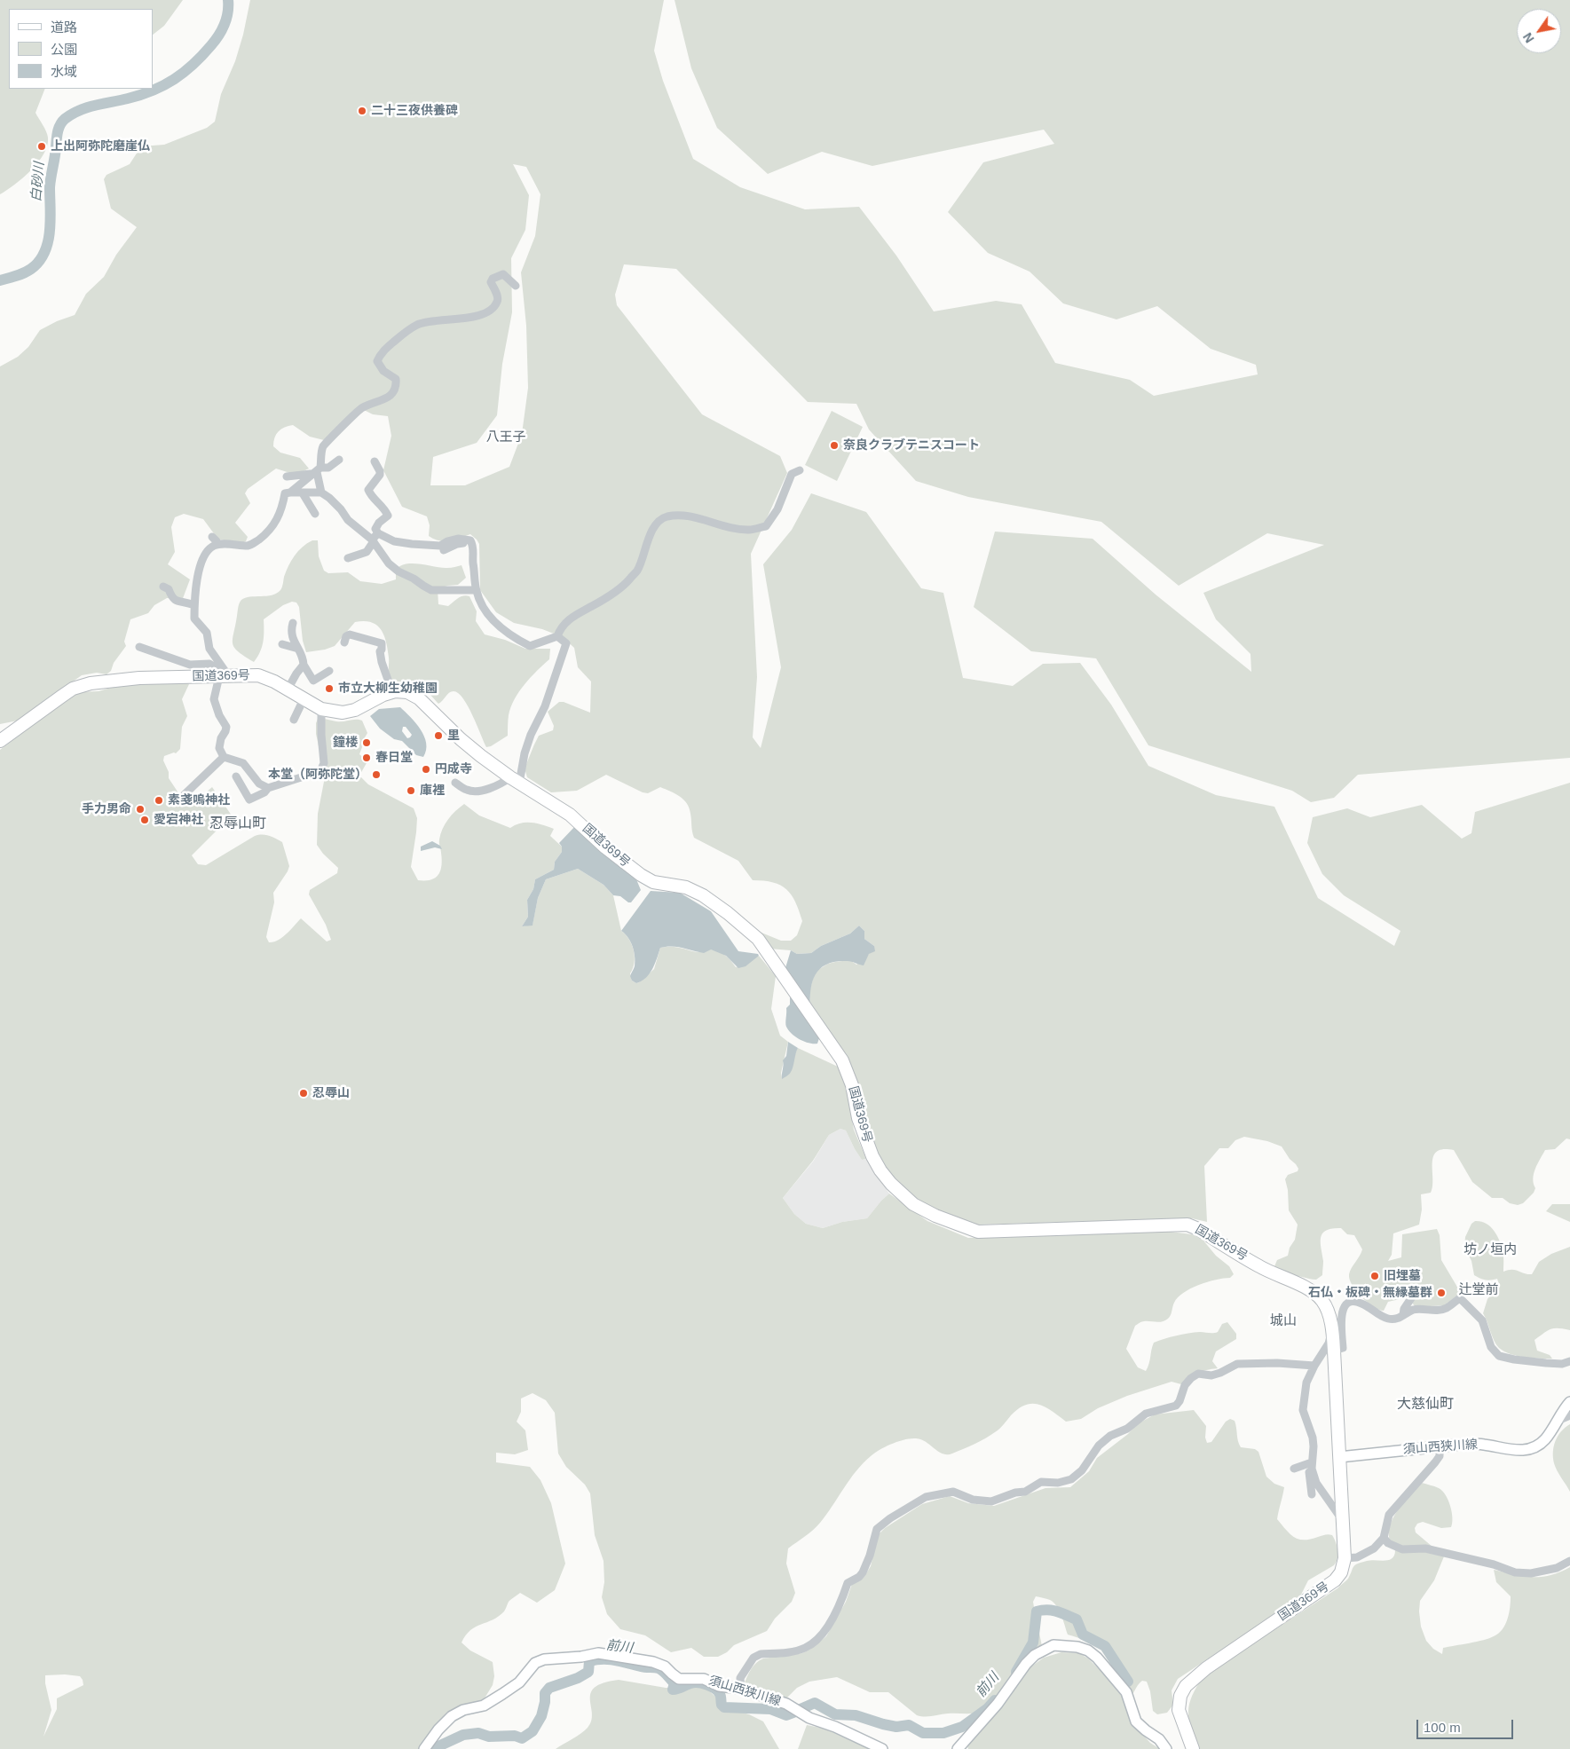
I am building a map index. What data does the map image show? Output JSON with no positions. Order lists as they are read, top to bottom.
{
  "streets": {
    "highway": ["国道369号"],
    "main road": ["須山西狭川線"]
  },
  "crossings": [
    ["国道369号", "須山西狭川線"]
  ],
  "districts": [
    "八王子",
    "忍辱山町",
    "坊ノ垣内",
    "辻堂前",
    "城山",
    "大慈仙町"
  ],
  "water": ["白砂川", "前川"],
  "places": [
    "二十三夜供養碑",
    "上出阿弥陀磨崖仏",
    "奈良クラブテニスコート",
    "市立大柳生幼稚園",
    "里",
    "鐘楼",
    "春日堂",
    "円成寺",
    "本堂（阿弥陀堂）",
    "庫裡",
    "素戔嗚神社",
    "手力男命",
    "愛宕神社",
    "忍辱山",
    "旧埋墓",
    "石仏・板碑・無縁墓群"
  ],
  "legend": ["道路", "公園", "水域"],
  "scale_bar": "100 m",
  "north": "bottom left"
}
